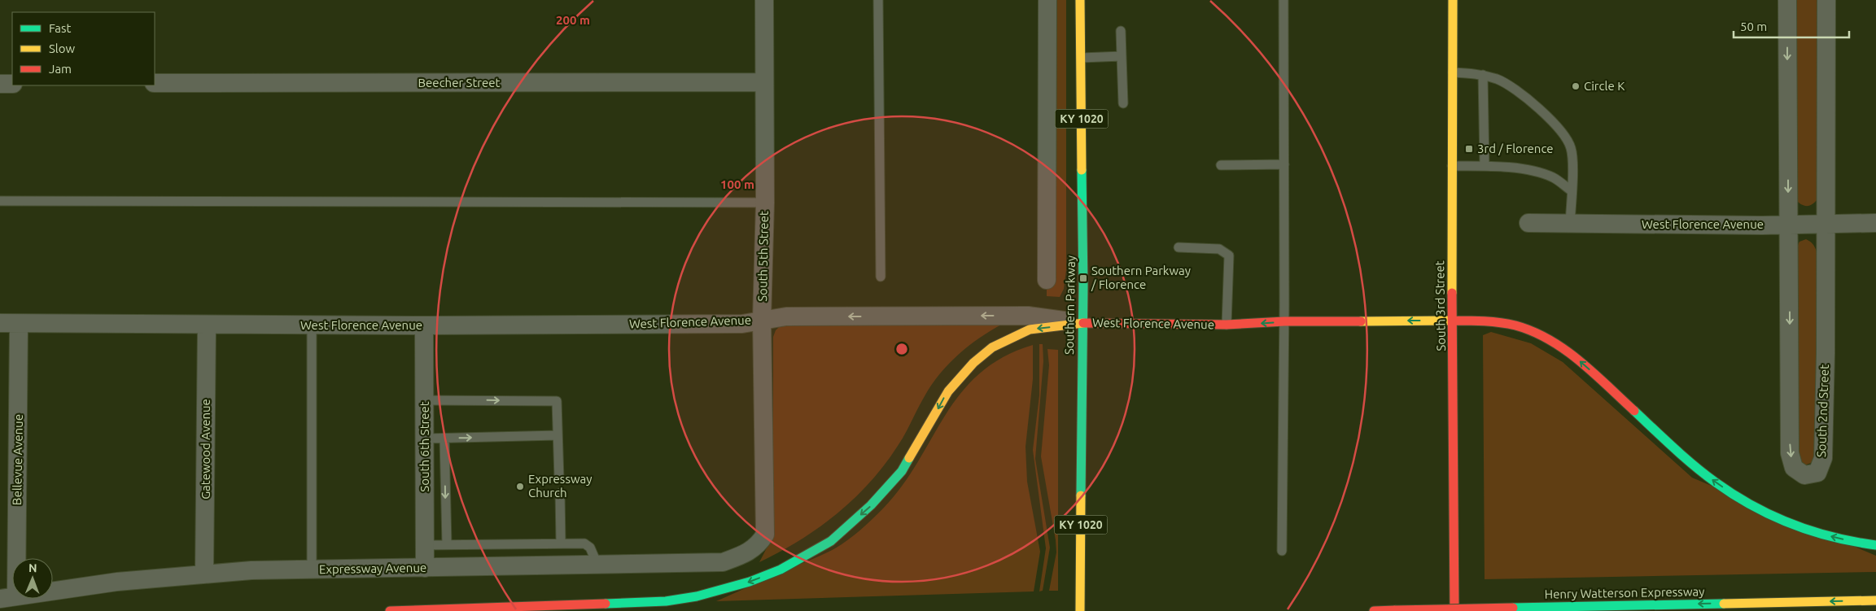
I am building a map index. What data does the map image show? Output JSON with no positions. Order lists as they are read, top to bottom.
{
  "streets": {
    "main road": [
      "KY 1020",
      "West Florence Avenue",
      "Southern Parkway",
      "South 3rd Street",
      "Henry Watterson Expressway"
    ],
    "street": [
      "Beecher Street",
      "South 5th Street",
      "South 2nd Street",
      "South 6th Street",
      "Gatewood Avenue",
      "Bellevue Avenue",
      "Expressway Avenue"
    ]
  },
  "crossings": [
    ["Beecher Street", "South 5th Street"],
    ["West Florence Avenue", "South 5th Street"],
    ["West Florence Avenue", "Southern Parkway"],
    ["West Florence Avenue", "South 3rd Street"],
    ["West Florence Avenue", "South 2nd Street"],
    ["West Florence Avenue", "South 6th Street"],
    ["West Florence Avenue", "Gatewood Avenue"],
    ["West Florence Avenue", "Bellevue Avenue"],
    ["South 5th Street", "Expressway Avenue"],
    ["South 6th Street", "Expressway Avenue"],
    ["Gatewood Avenue", "Expressway Avenue"],
    ["Bellevue Avenue", "Expressway Avenue"]
  ],
  "one_way": ["West Florence Avenue", "Henry Watterson Expressway"],
  "places": {
    "other": ["Circle K", "Expressway Church"],
    "transit": ["3rd / Florence", "Southern Parkway / Florence"]
  },
  "legend": ["Fast", "Slow", "Jam"],
  "scale_bar": "50 m",
  "north": "top",
  "rings": ["200 m", "100 m"]
}
